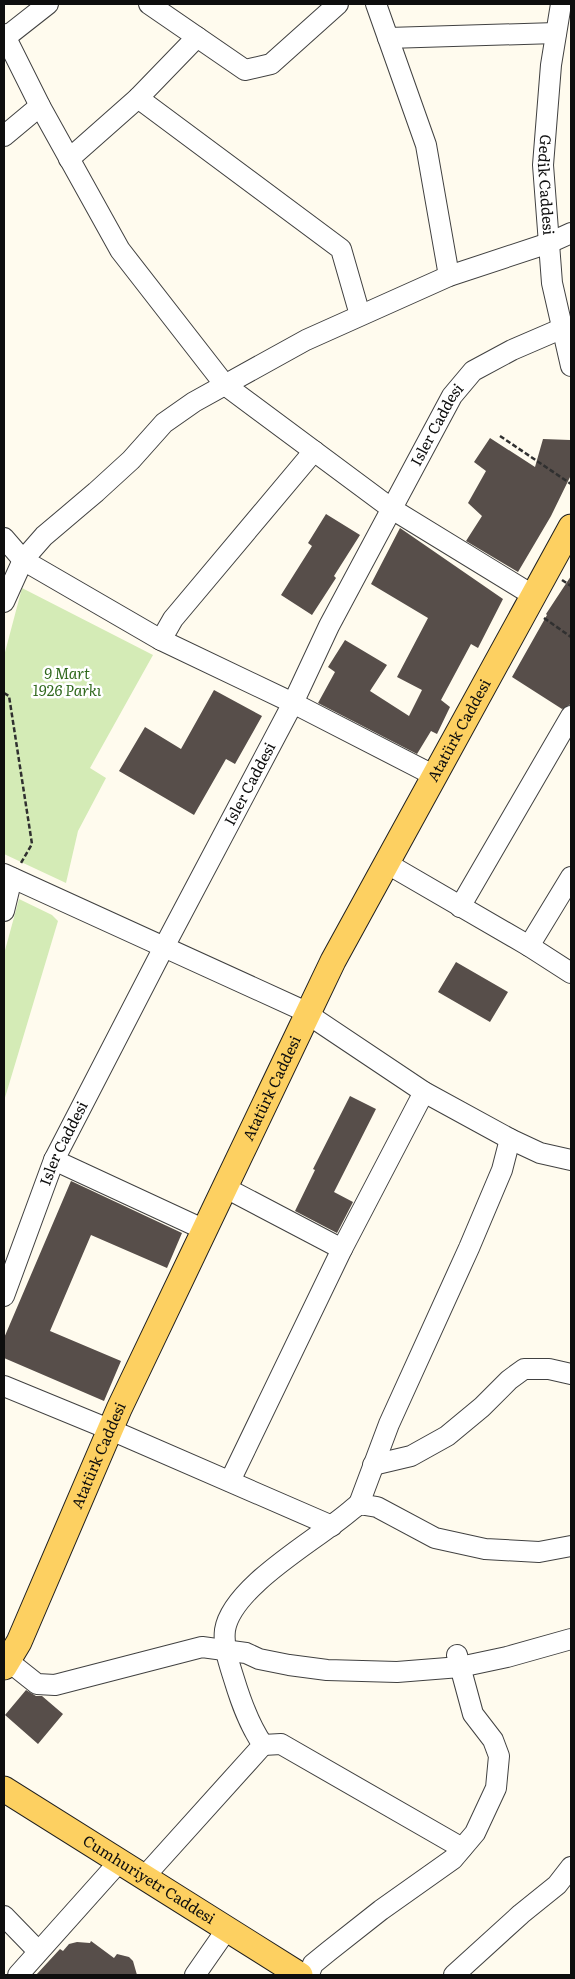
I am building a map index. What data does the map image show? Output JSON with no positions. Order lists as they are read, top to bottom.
{
  "streets": {
    "main road": ["Atatürk Caddesi", "Cumhuriyetr Caddesi"],
    "street": ["Gedik Caddesi", "Isler Caddesi"]
  },
  "crossings": [
    ["Gedik Caddesi", "Isler Caddesi"]
  ],
  "parks": ["9 Mart 1926 Parkı"]
}
